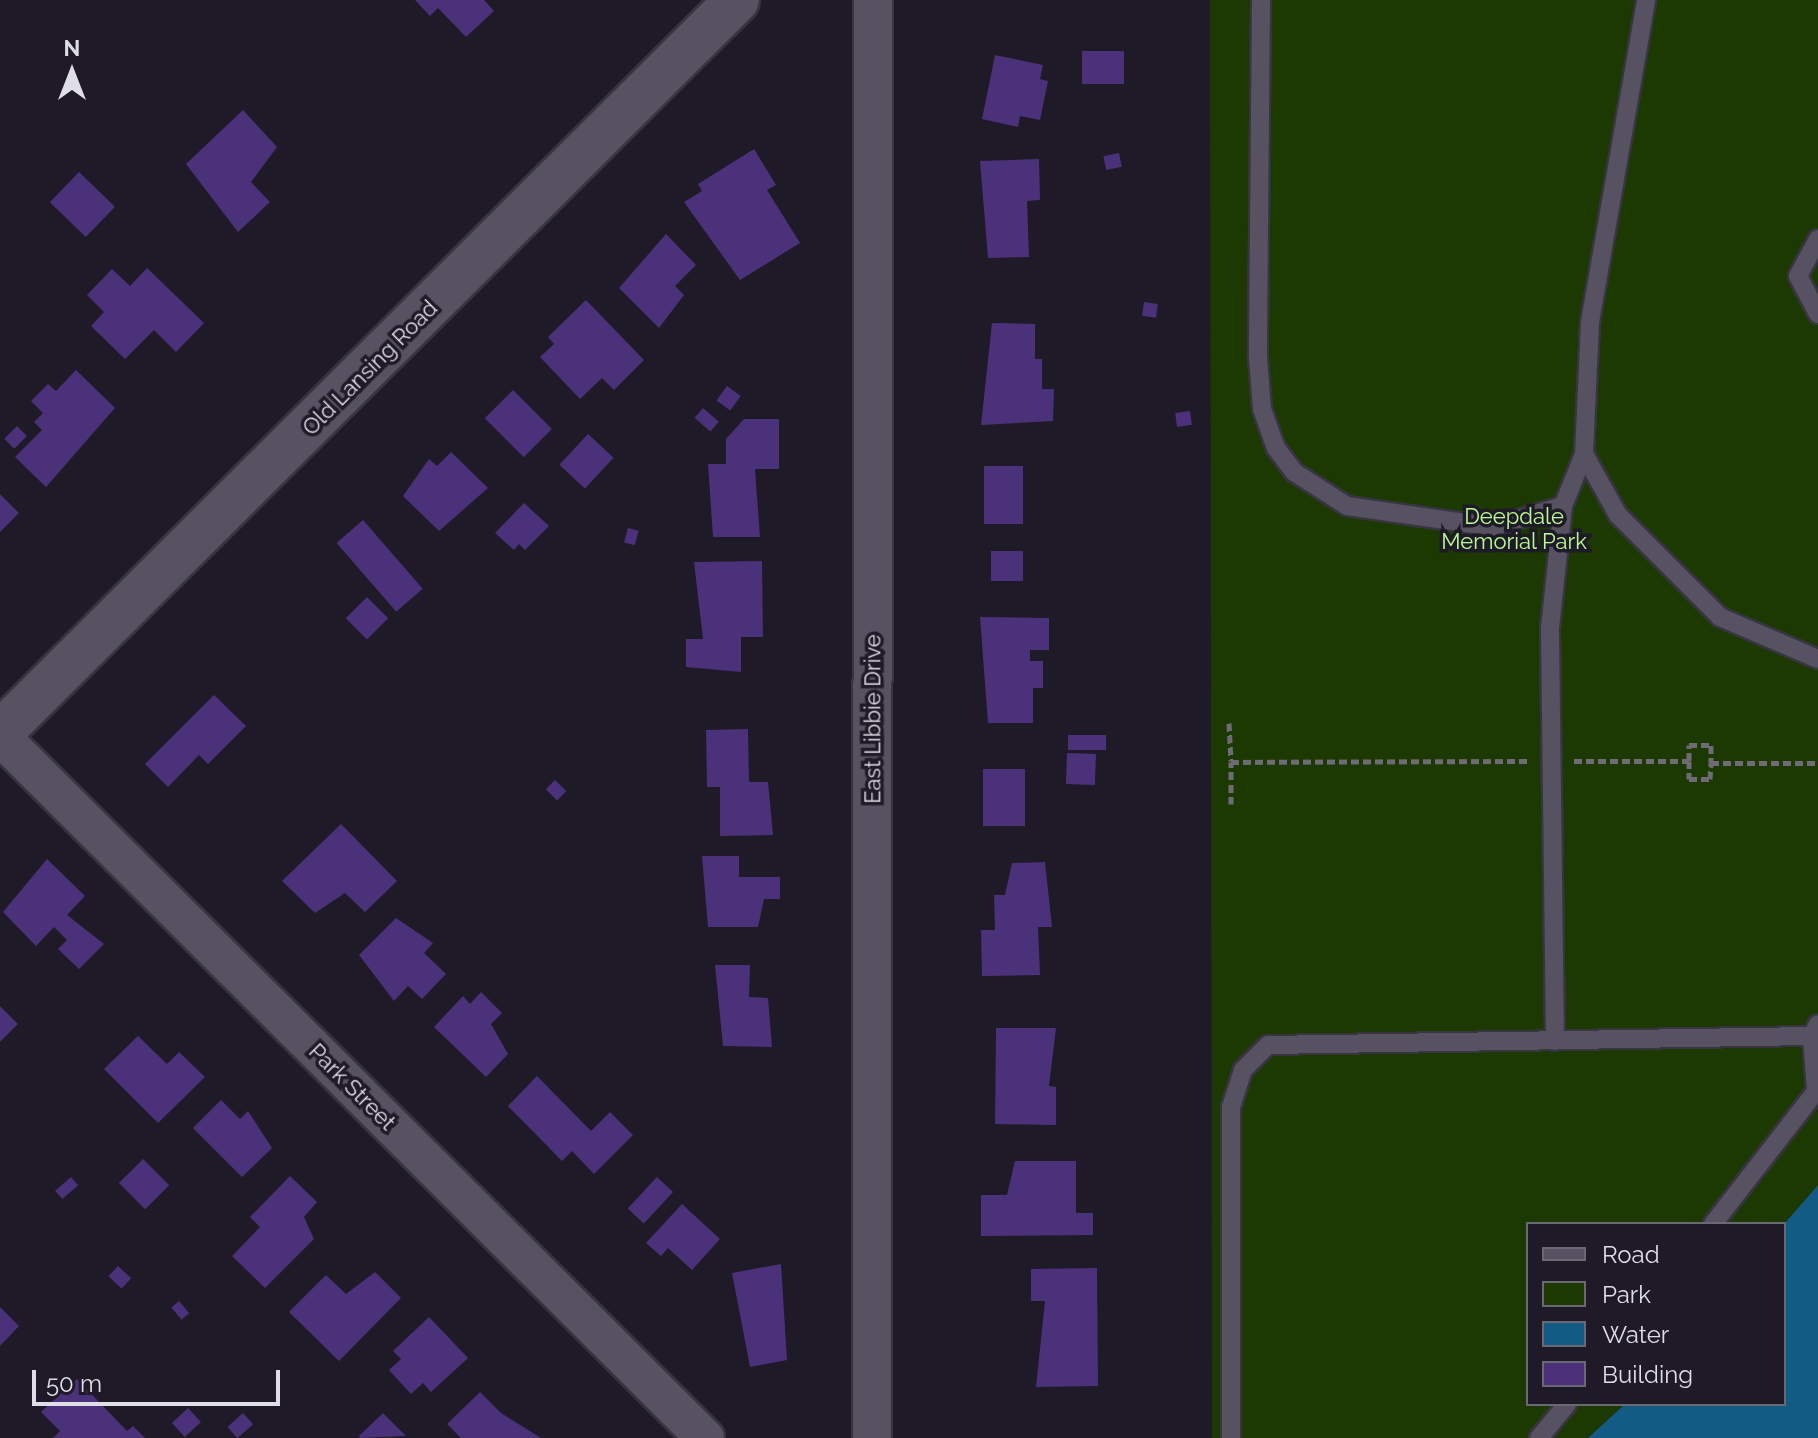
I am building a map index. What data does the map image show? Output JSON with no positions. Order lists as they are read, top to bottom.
{
  "streets": {
    "street": ["Old Lansing Road", "East Libbie Drive", "Park Street"]
  },
  "crossings": [
    ["Old Lansing Road", "Park Street"]
  ],
  "parks": ["Deepdale Memorial Park"],
  "legend": [
    "Road",
    "Park",
    "Water",
    "Building"
  ],
  "scale_bar": "50 m",
  "north": "top"
}
